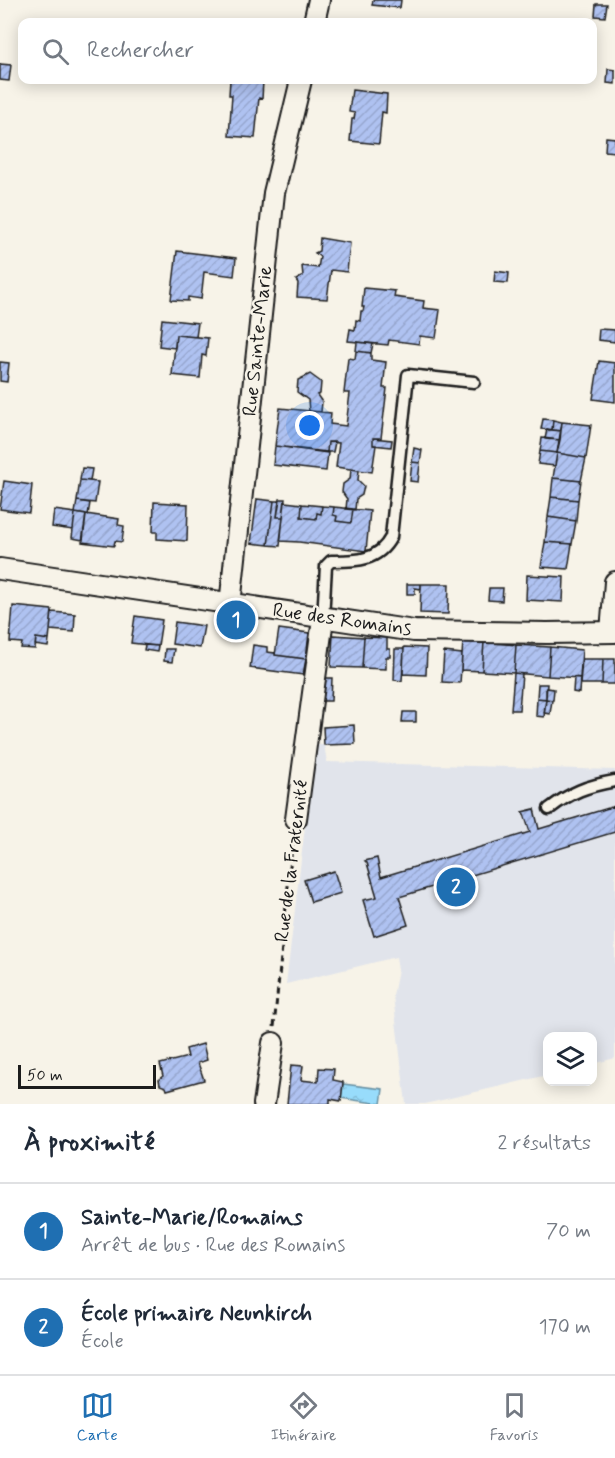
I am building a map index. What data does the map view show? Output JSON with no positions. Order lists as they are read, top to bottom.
{
  "streets": {
    "street": ["Rue Sainte-Marie", "Rue des Romains", "Rue de la Fraternité"]
  },
  "crossings": [
    ["Rue Sainte-Marie", "Rue des Romains"],
    ["Rue des Romains", "Rue de la Fraternité"]
  ],
  "scale_bar": "50 m",
  "page": {
    "search": "Rechercher",
    "pins": ["1", "2"],
    "scale": "50 m",
    "heading": ["À proximité", "2 résultats"],
    "list": [
      {
        "mark": "1",
        "name": "Sainte-Marie/Romains",
        "note": "Arrêt de bus · Rue des Romains",
        "value": "70 m"
      },
      {
        "mark": "2",
        "name": "École primaire Neunkirch",
        "note": "École",
        "value": "170 m"
      }
    ],
    "nav": ["Carte", "Itinéraire", "Favoris"]
  }
}
